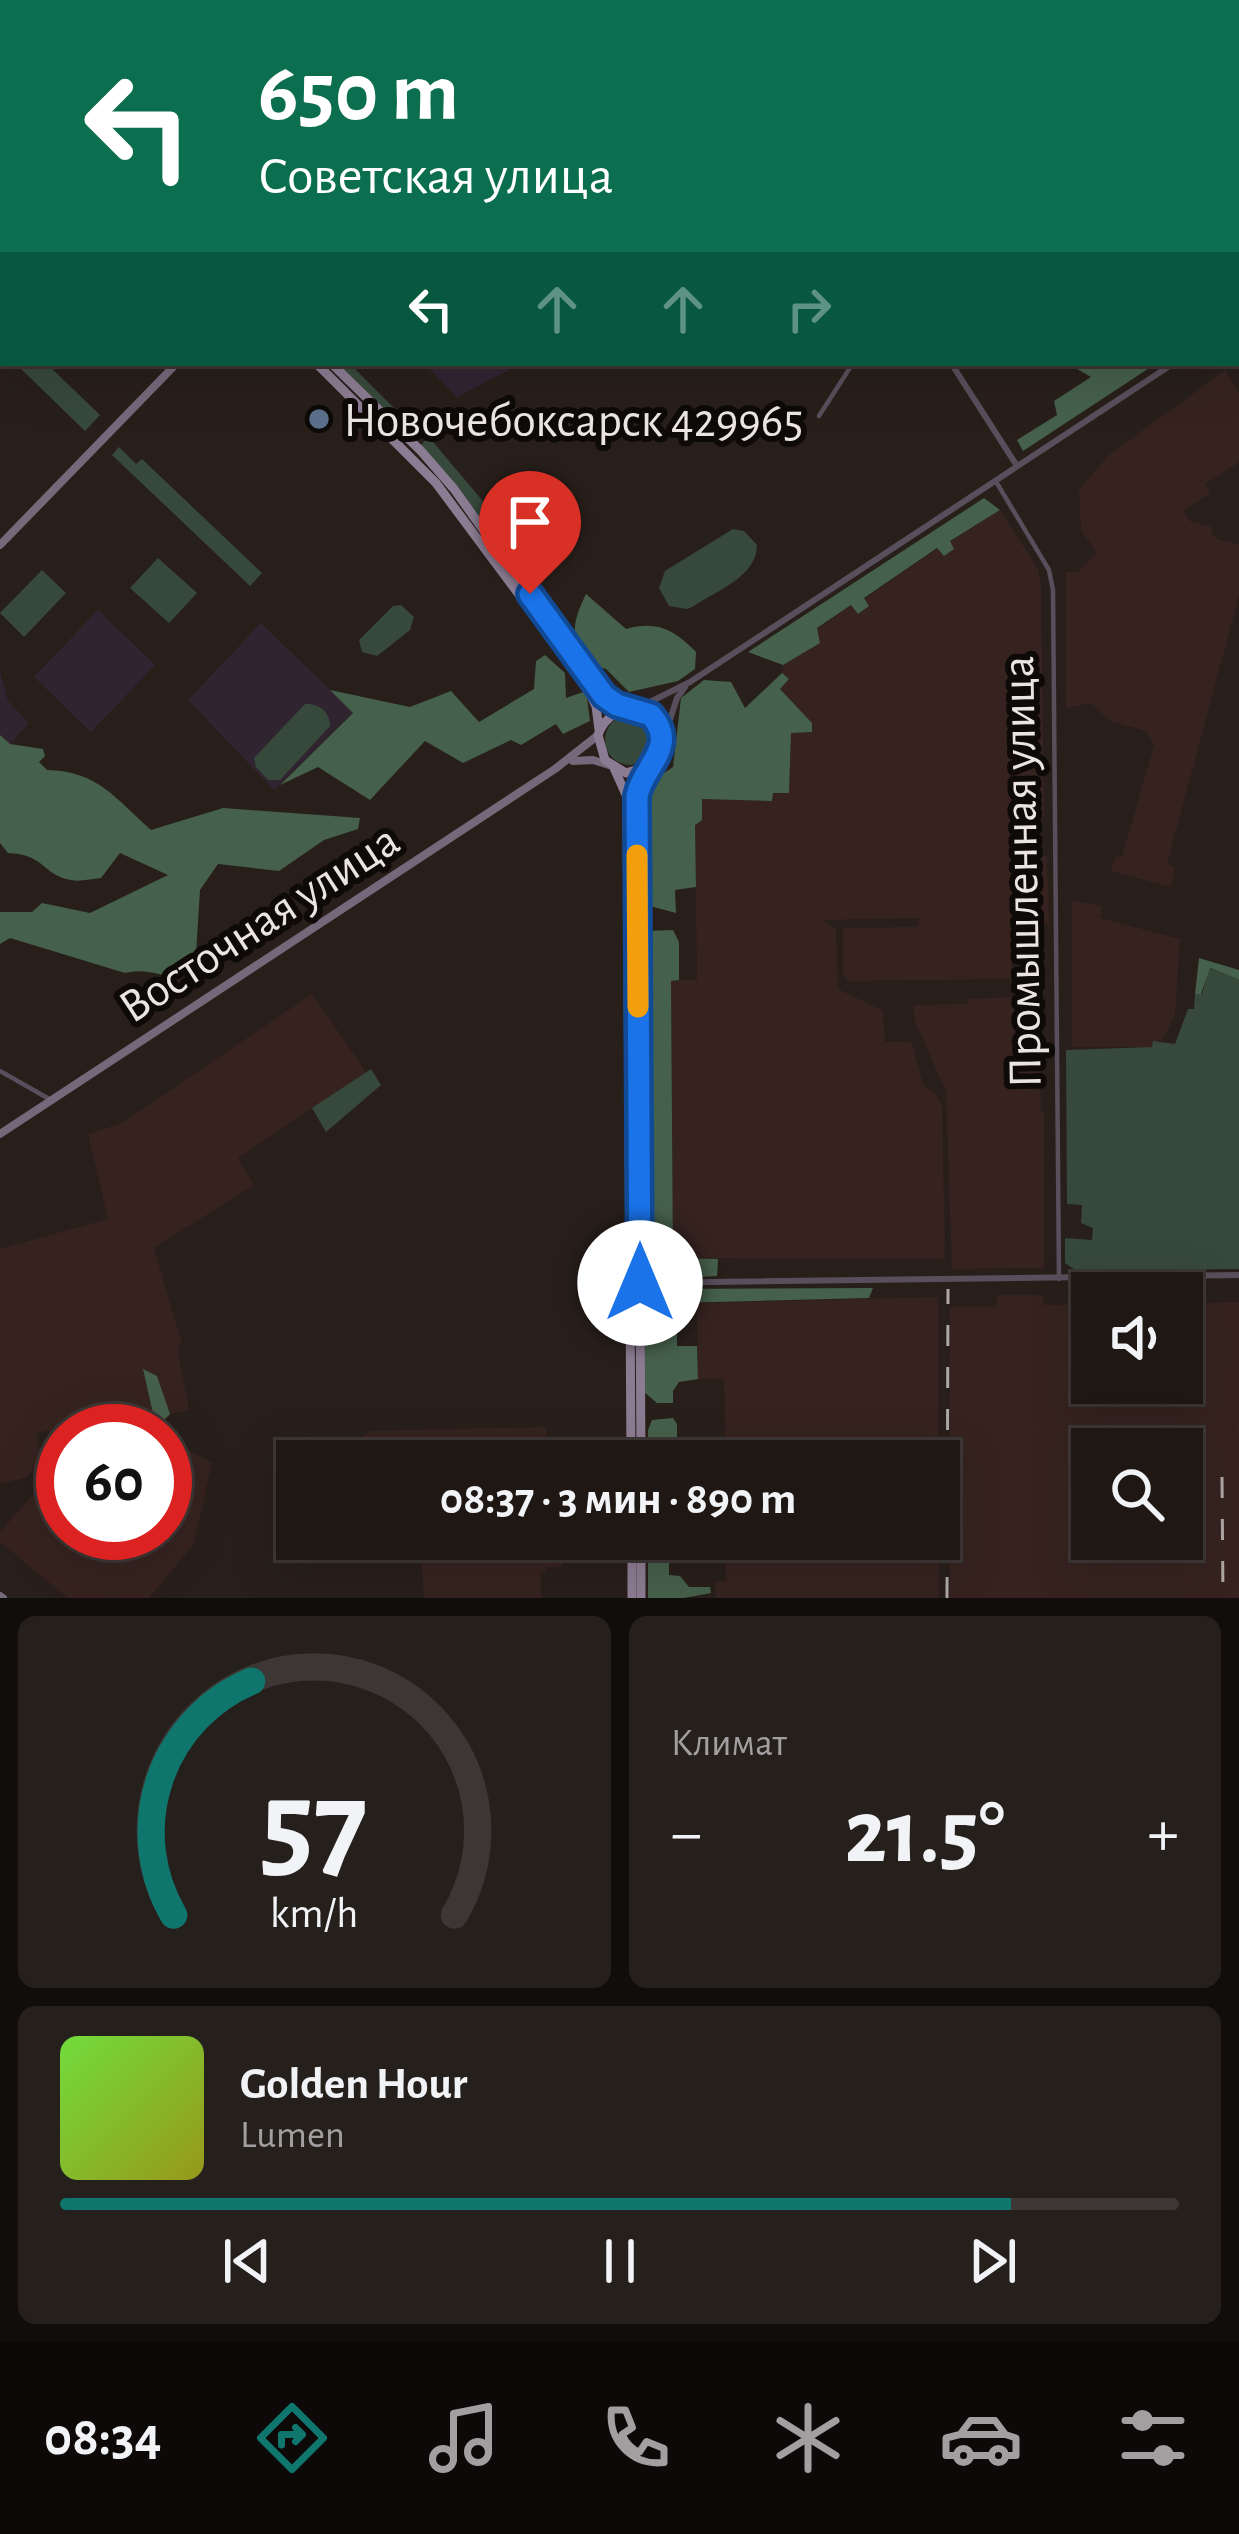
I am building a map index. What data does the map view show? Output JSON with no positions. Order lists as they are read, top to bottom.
{
  "streets": {
    "main road": ["Восточная улица"],
    "street": ["Промышленная улица"]
  },
  "places": ["Новочебоксарск 429965"],
  "page": {
    "turn": ["650 m", "Советская улица"],
    "limit": "60",
    "trip": "08:37 · 3 мин · 890 m",
    "tile": "Климат",
    "heat": ["−", "21.5°", "+"],
    "song": ["Golden Hour", "Lumen"],
    "tabs": "08:34",
    "gauge": ["57", "km/h"]
  }
}
